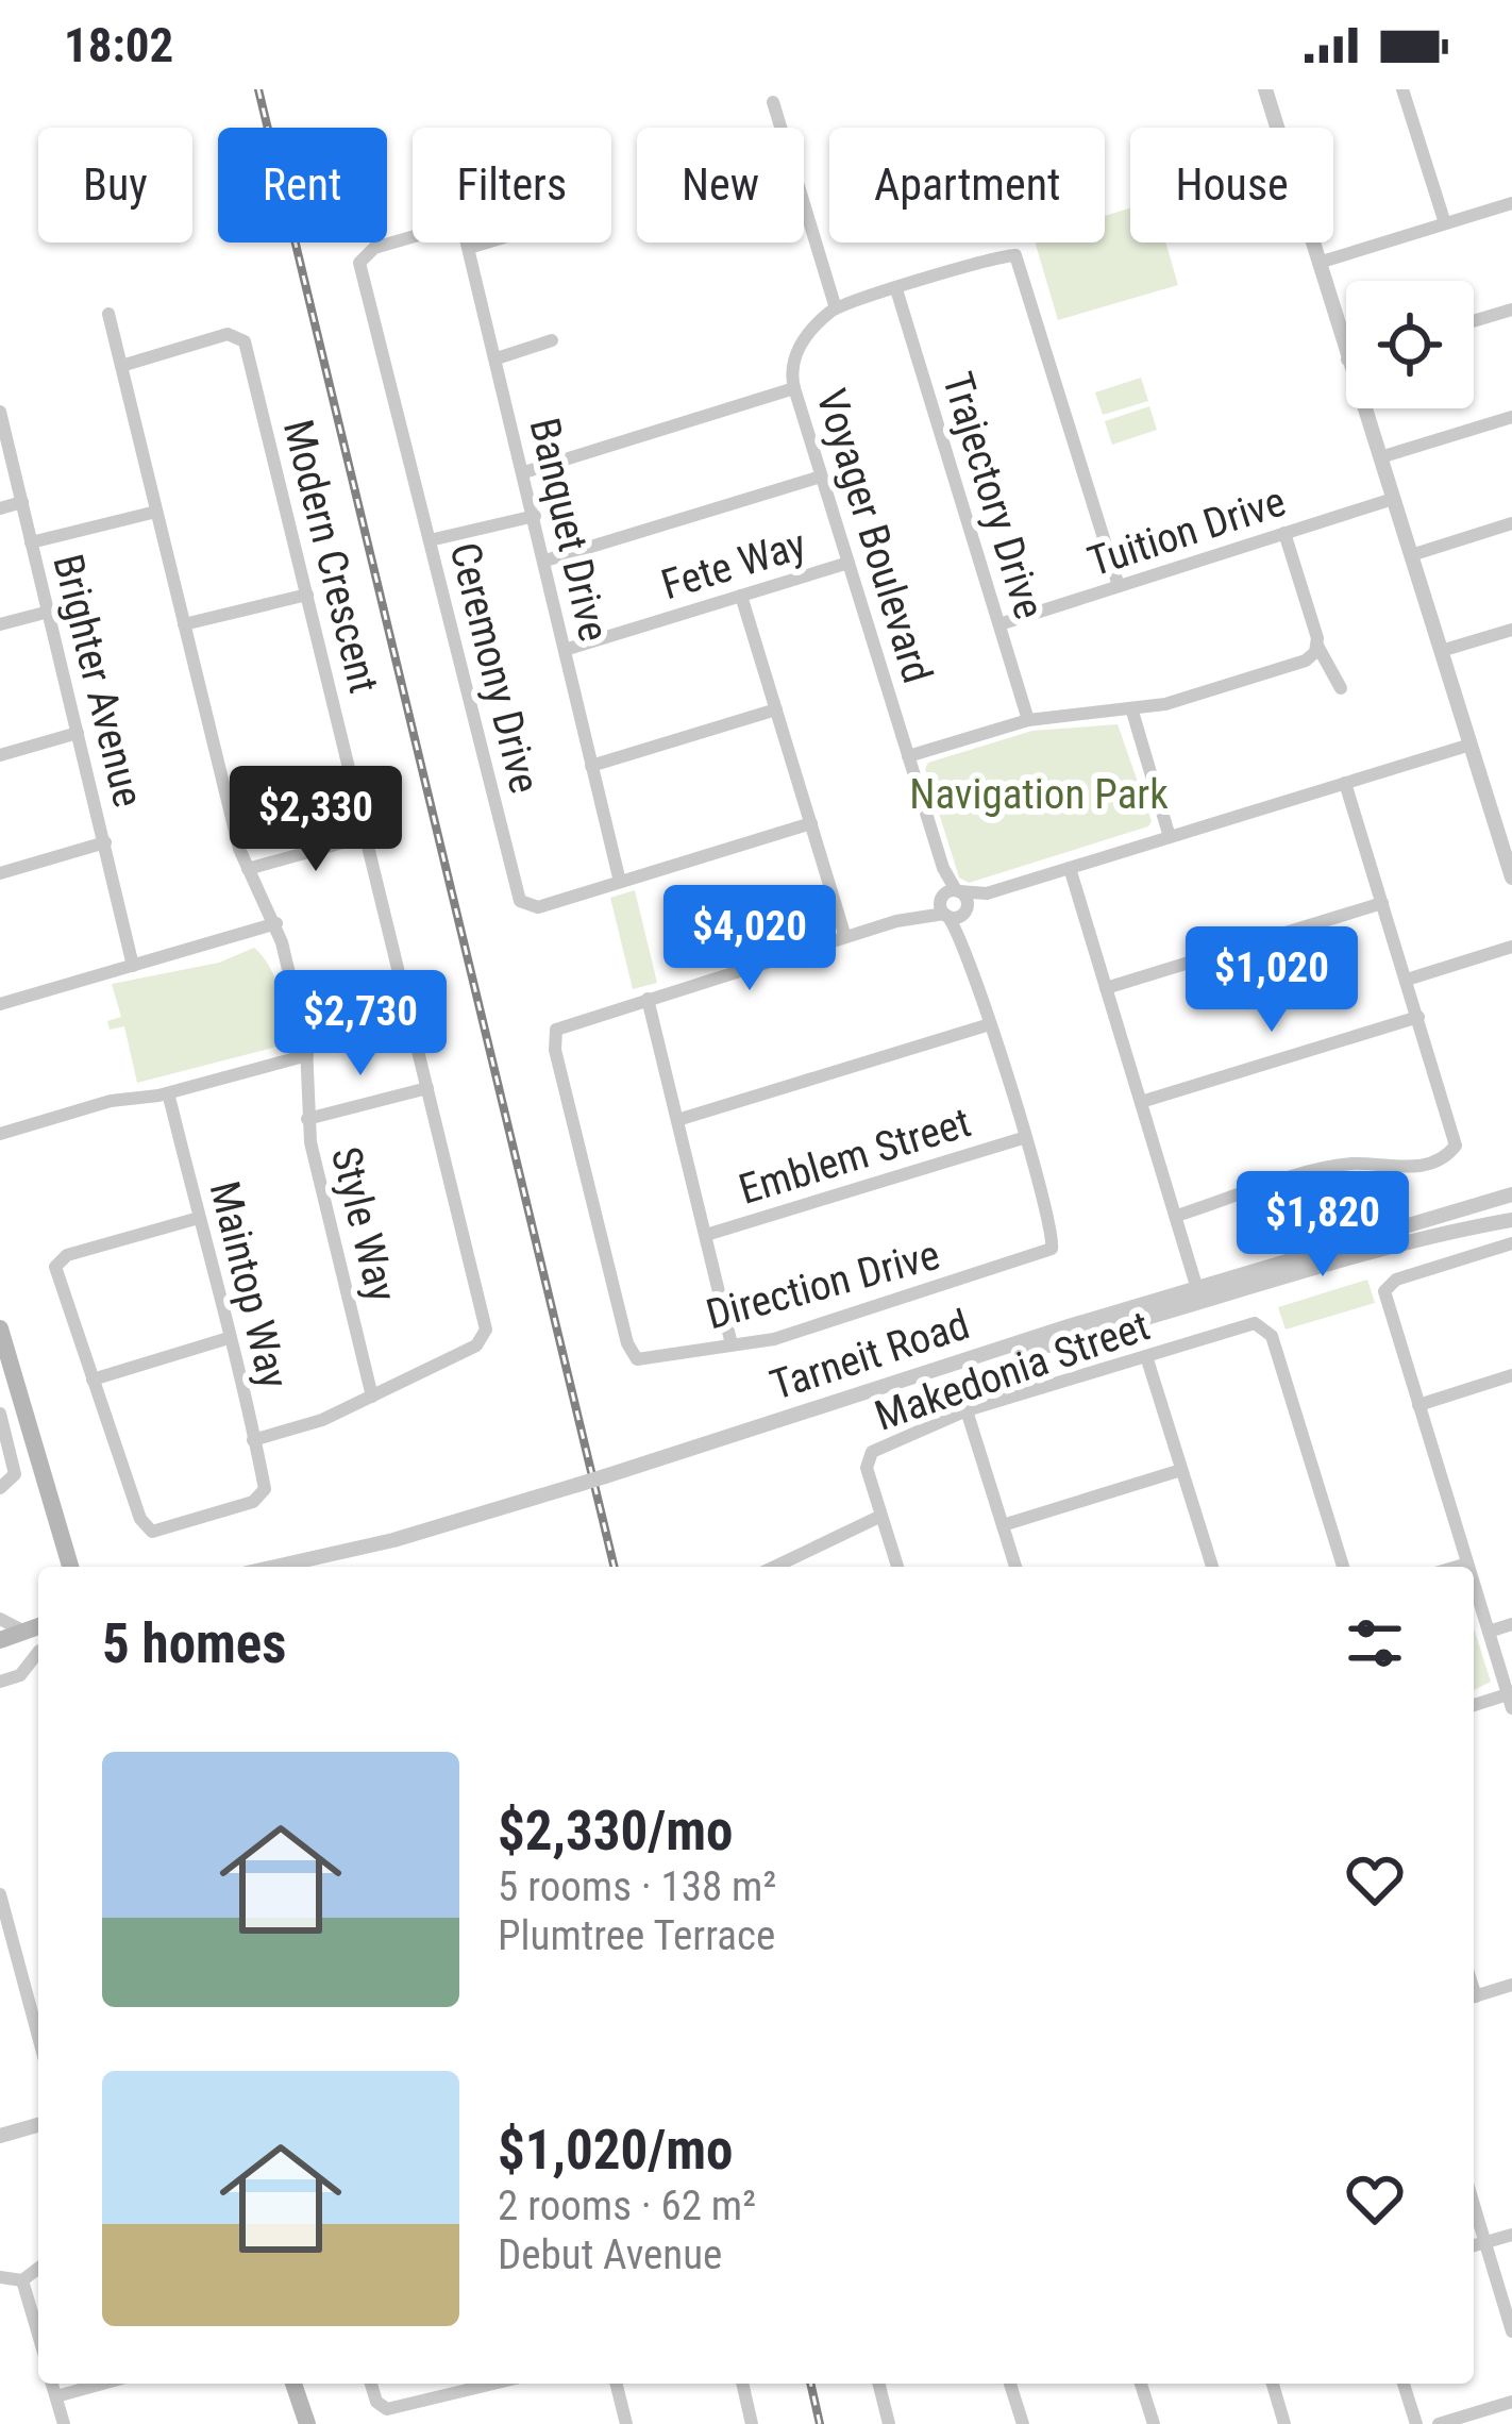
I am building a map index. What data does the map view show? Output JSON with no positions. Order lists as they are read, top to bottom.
{
  "streets": {
    "street": [
      "Trajectory Drive",
      "Banquet Drive",
      "Tuition Drive",
      "Voyager Boulevard",
      "Modern Crescent",
      "Fete Way",
      "Ceremony Drive",
      "Brighter Avenue",
      "Emblem Street",
      "Style Way",
      "Maintop Way",
      "Direction Drive",
      "Tarneit Road",
      "Makedonia Street"
    ]
  },
  "crossings": [
    ["Trajectory Drive", "Tuition Drive"],
    ["Banquet Drive", "Fete Way"],
    ["Banquet Drive", "Ceremony Drive"],
    ["Voyager Boulevard", "Fete Way"],
    ["Modern Crescent", "Style Way"],
    ["Modern Crescent", "Maintop Way"],
    ["Emblem Street", "Direction Drive"]
  ],
  "parks": ["Navigation Park"],
  "page": {
    "status": "18:02",
    "chip": [
      "Buy",
      "Rent",
      "Filters",
      "New",
      "Apartment",
      "House"
    ],
    "price": [
      "$2,330",
      "$4,020",
      "$1,020",
      "$2,730",
      "$1,820"
    ],
    "heading": "5 homes",
    "list": [
      {
        "name": "$2,330/mo",
        "note": "5 rooms · 138 m² · Plumtree Terrace"
      },
      {
        "name": "$1,020/mo",
        "note": "2 rooms · 62 m² · Debut Avenue"
      }
    ]
  }
}
